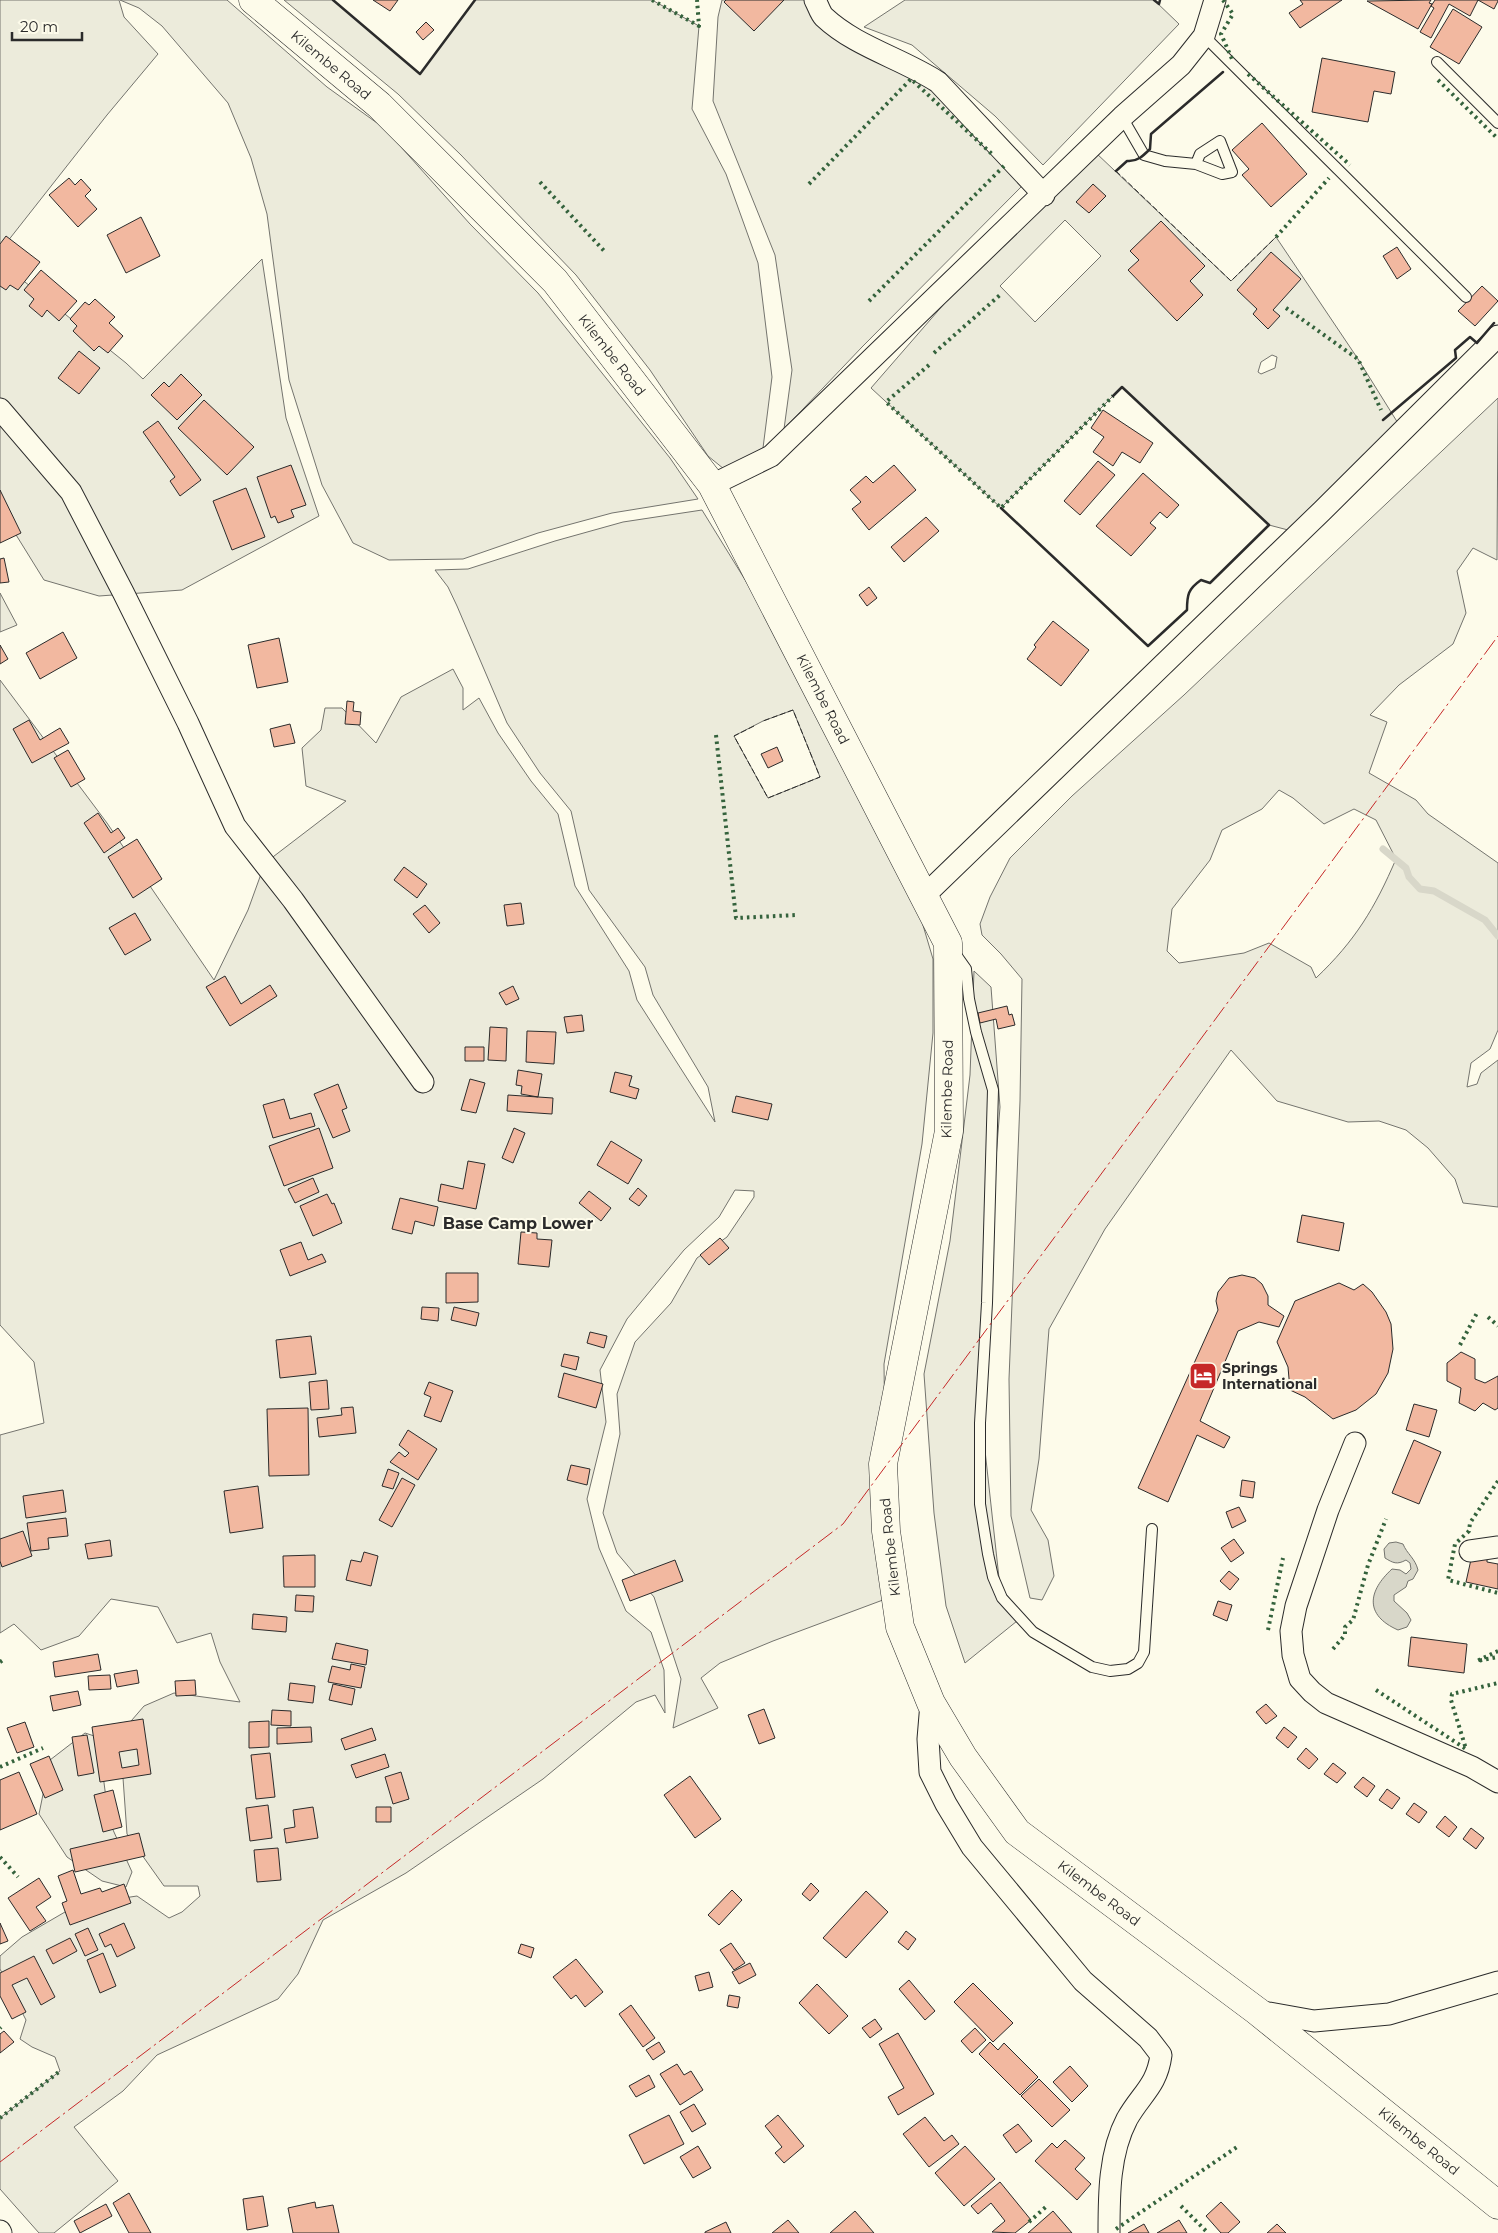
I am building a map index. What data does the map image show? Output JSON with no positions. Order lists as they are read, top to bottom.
{
  "streets": {
    "main road": ["Kilembe Road"]
  },
  "districts": ["Base Camp Lower"],
  "places": {
    "hotel": ["Springs International"]
  },
  "scale_bar": "20 m"
}
